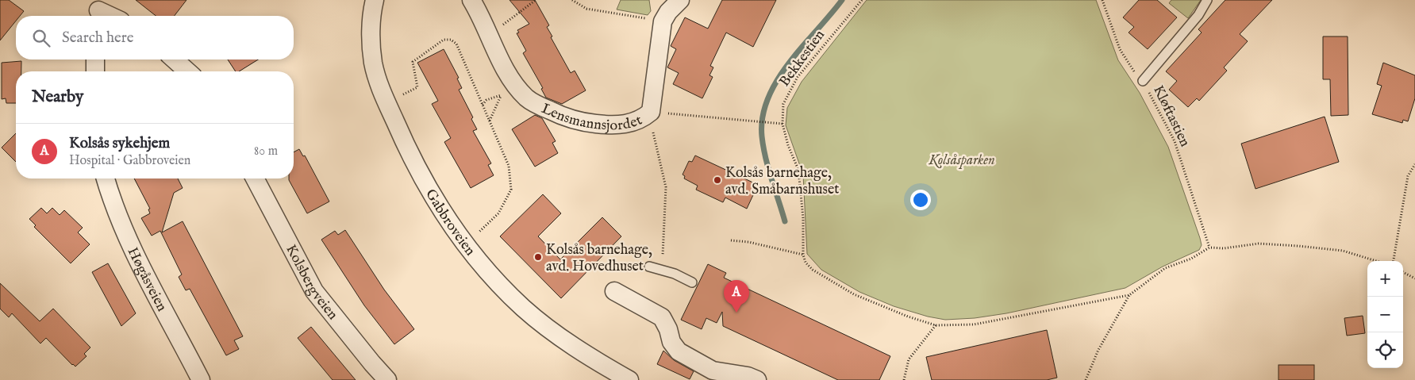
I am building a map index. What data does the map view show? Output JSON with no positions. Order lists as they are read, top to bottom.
{
  "streets": {
    "street": [
      "Lensmannsjordet",
      "Gabbroveien",
      "Høgåsveien",
      "Kolsbergveien"
    ],
    "path": ["Bekkestien", "Kløftastien"]
  },
  "parks": ["Kolsåsparken"],
  "places": ["Kolsås barnehage, avd. Småbarnshuset", "Kolsås barnehage, avd. Hovedhuset"],
  "page": {
    "search": "Search here",
    "heading": "Nearby",
    "list": [
      {
        "mark": "A",
        "name": "Kolsås sykehjem",
        "note": "Hospital · Gabbroveien",
        "value": "80 m"
      }
    ],
    "map_buttons": ["+", "−"],
    "pins": "A"
  }
}
